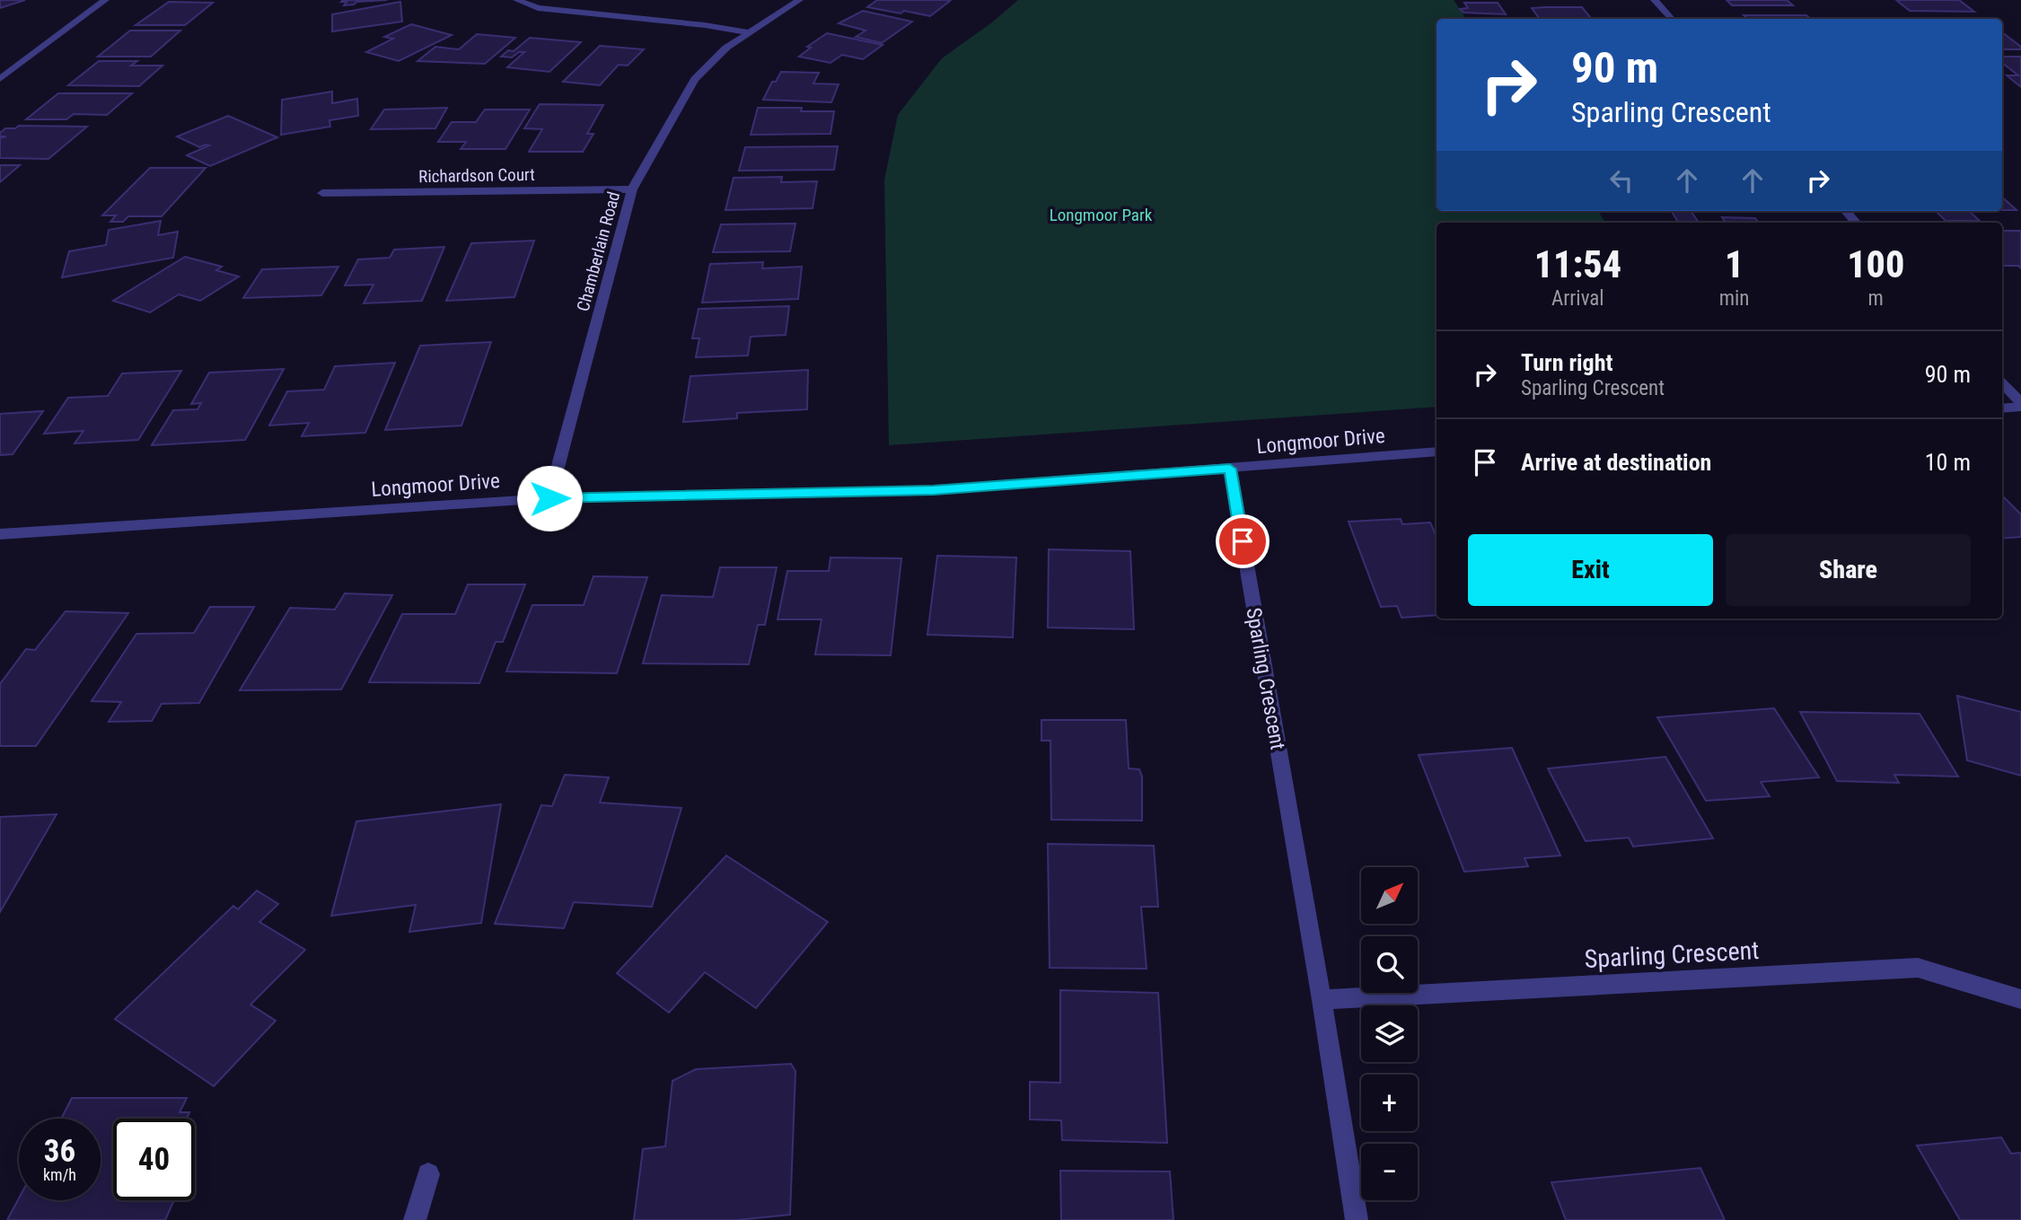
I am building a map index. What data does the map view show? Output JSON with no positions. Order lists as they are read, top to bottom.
{
  "streets": {
    "street": [
      "Richardson Court",
      "Chamberlain Road",
      "Longmoor Drive",
      "Sparling Crescent"
    ]
  },
  "crossings": [
    ["Richardson Court", "Chamberlain Road"],
    ["Chamberlain Road", "Longmoor Drive"],
    ["Longmoor Drive", "Sparling Crescent"]
  ],
  "parks": ["Longmoor Park"],
  "north": "top right",
  "page": {
    "turn": ["90 m", "Sparling Crescent"],
    "eta": [
      "11:54",
      "Arrival",
      "1",
      "min",
      "100",
      "m"
    ],
    "list": [
      {
        "name": "Turn right",
        "note": "Sparling Crescent",
        "value": "90 m"
      },
      {
        "name": "Arrive at destination",
        "value": "10 m"
      }
    ],
    "buttons": ["Exit", "Share"],
    "map_buttons": ["+", "−"],
    "speed": "36 km/h",
    "limit": "40"
  }
}
